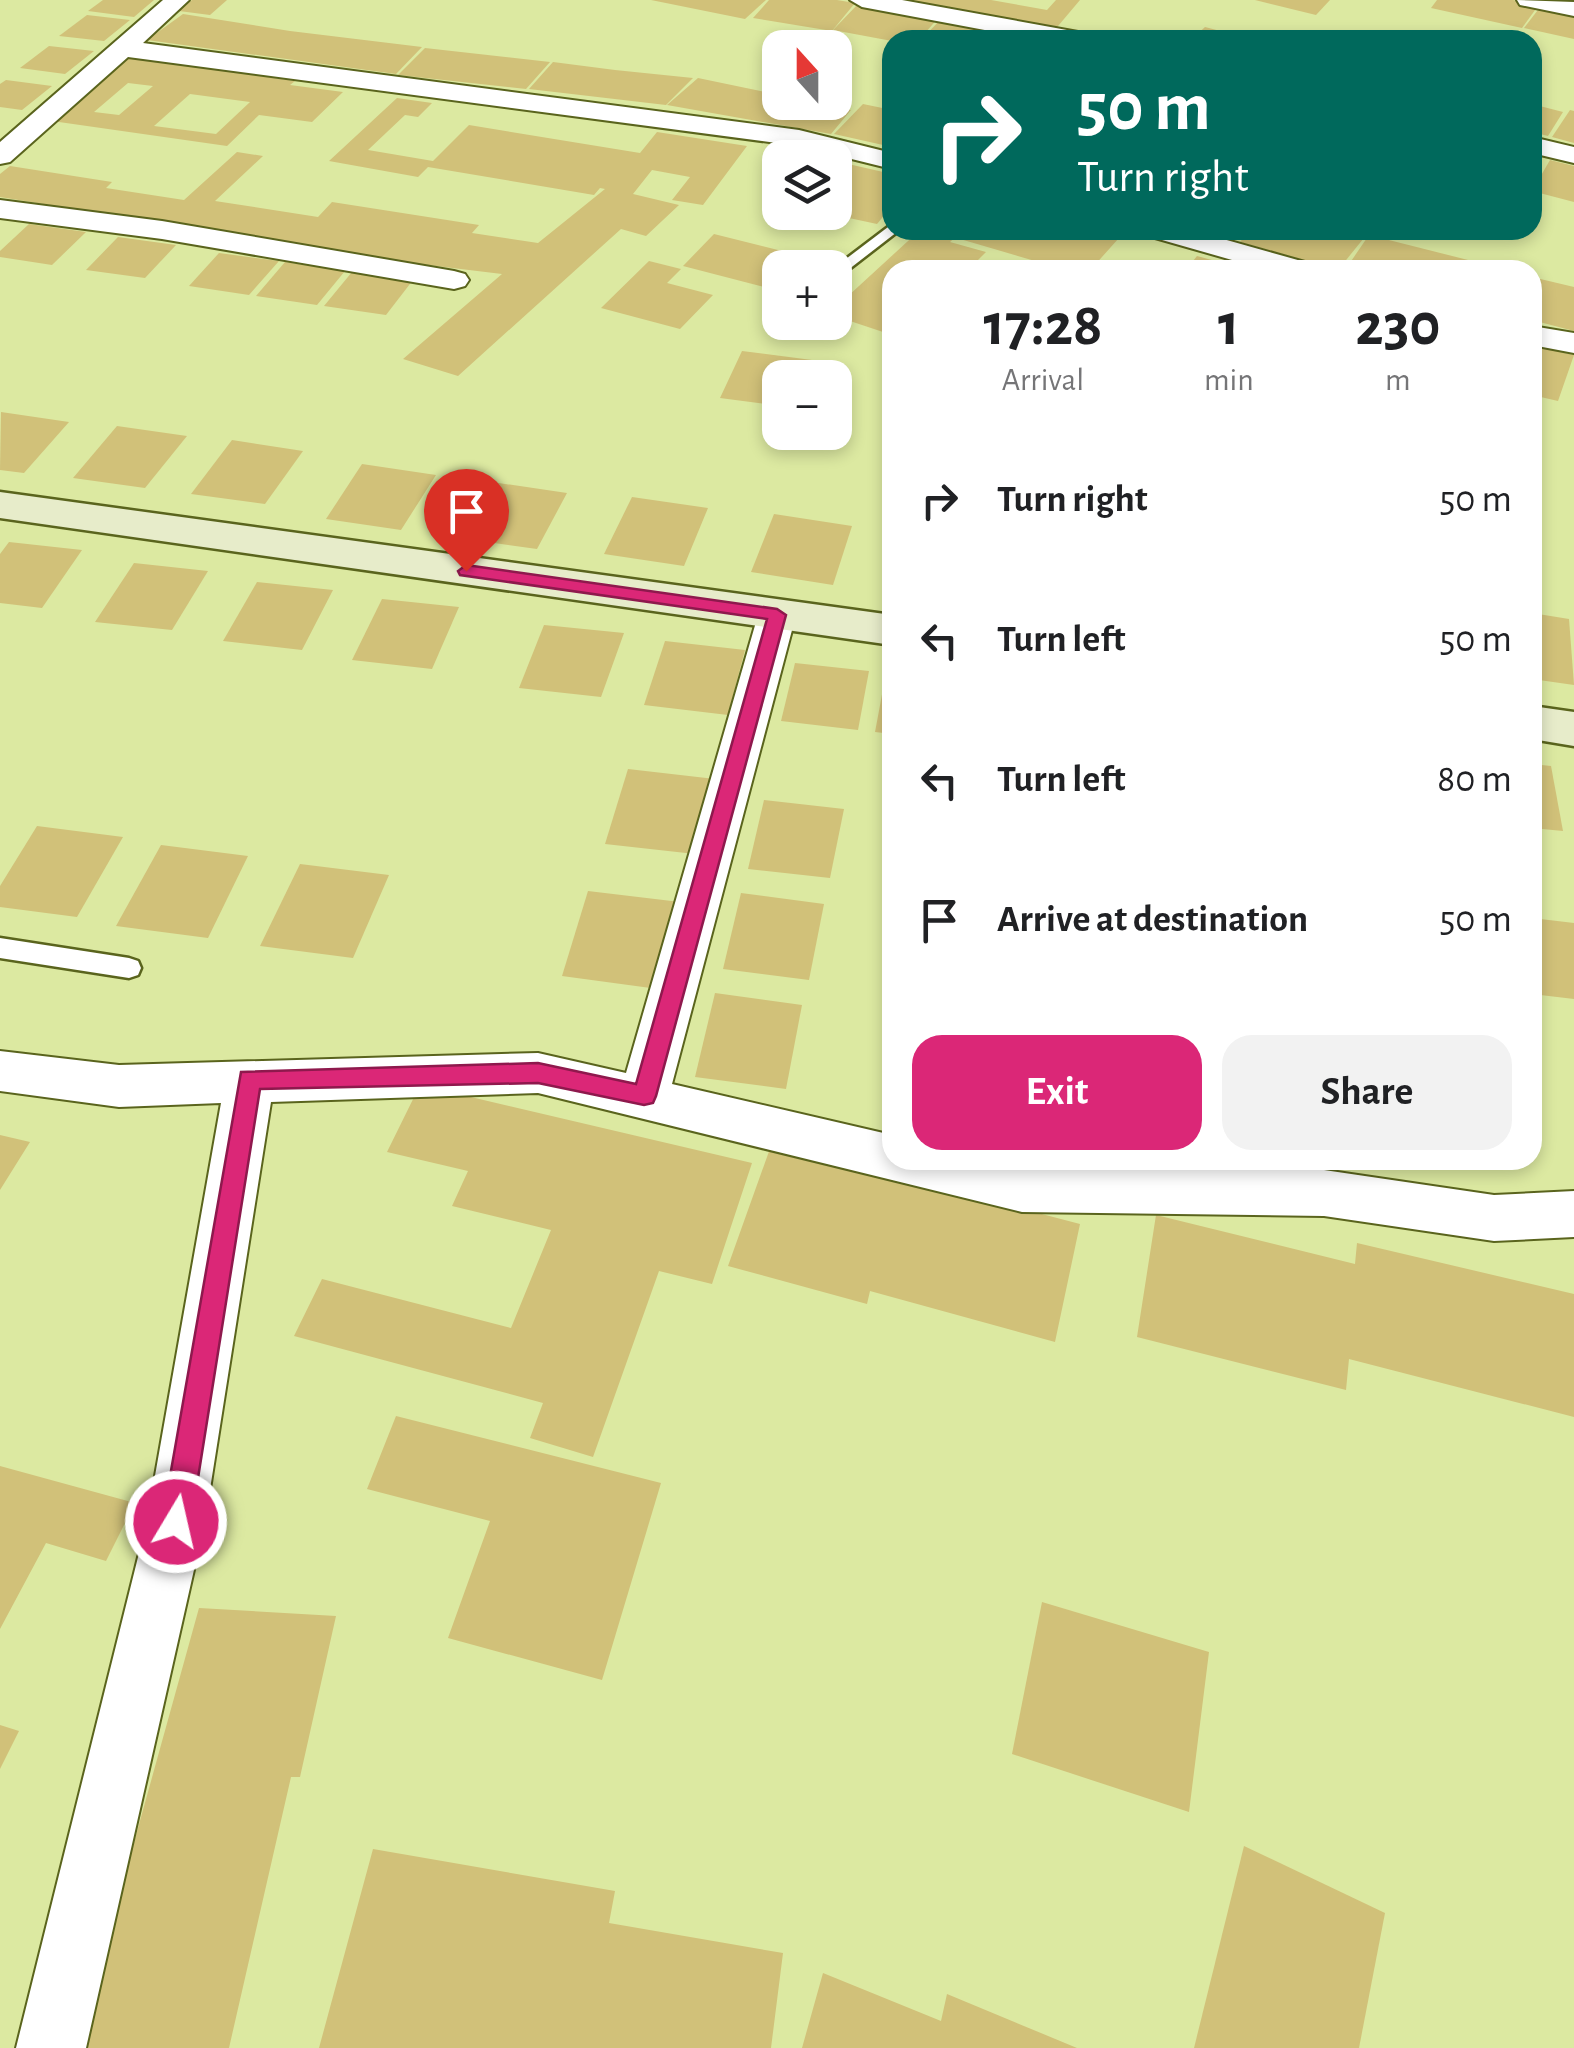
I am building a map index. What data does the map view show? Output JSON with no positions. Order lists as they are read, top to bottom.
{
  "north": "top",
  "page": {
    "map_buttons": ["+", "−"],
    "turn": ["50 m", "Turn right"],
    "eta": [
      "17:28",
      "Arrival",
      "1",
      "min",
      "230",
      "m"
    ],
    "list": [
      {
        "name": "Turn right",
        "value": "50 m"
      },
      {
        "name": "Turn left",
        "value": "50 m"
      },
      {
        "name": "Turn left",
        "value": "80 m"
      },
      {
        "name": "Arrive at destination",
        "value": "50 m"
      }
    ],
    "buttons": ["Exit", "Share"]
  }
}
